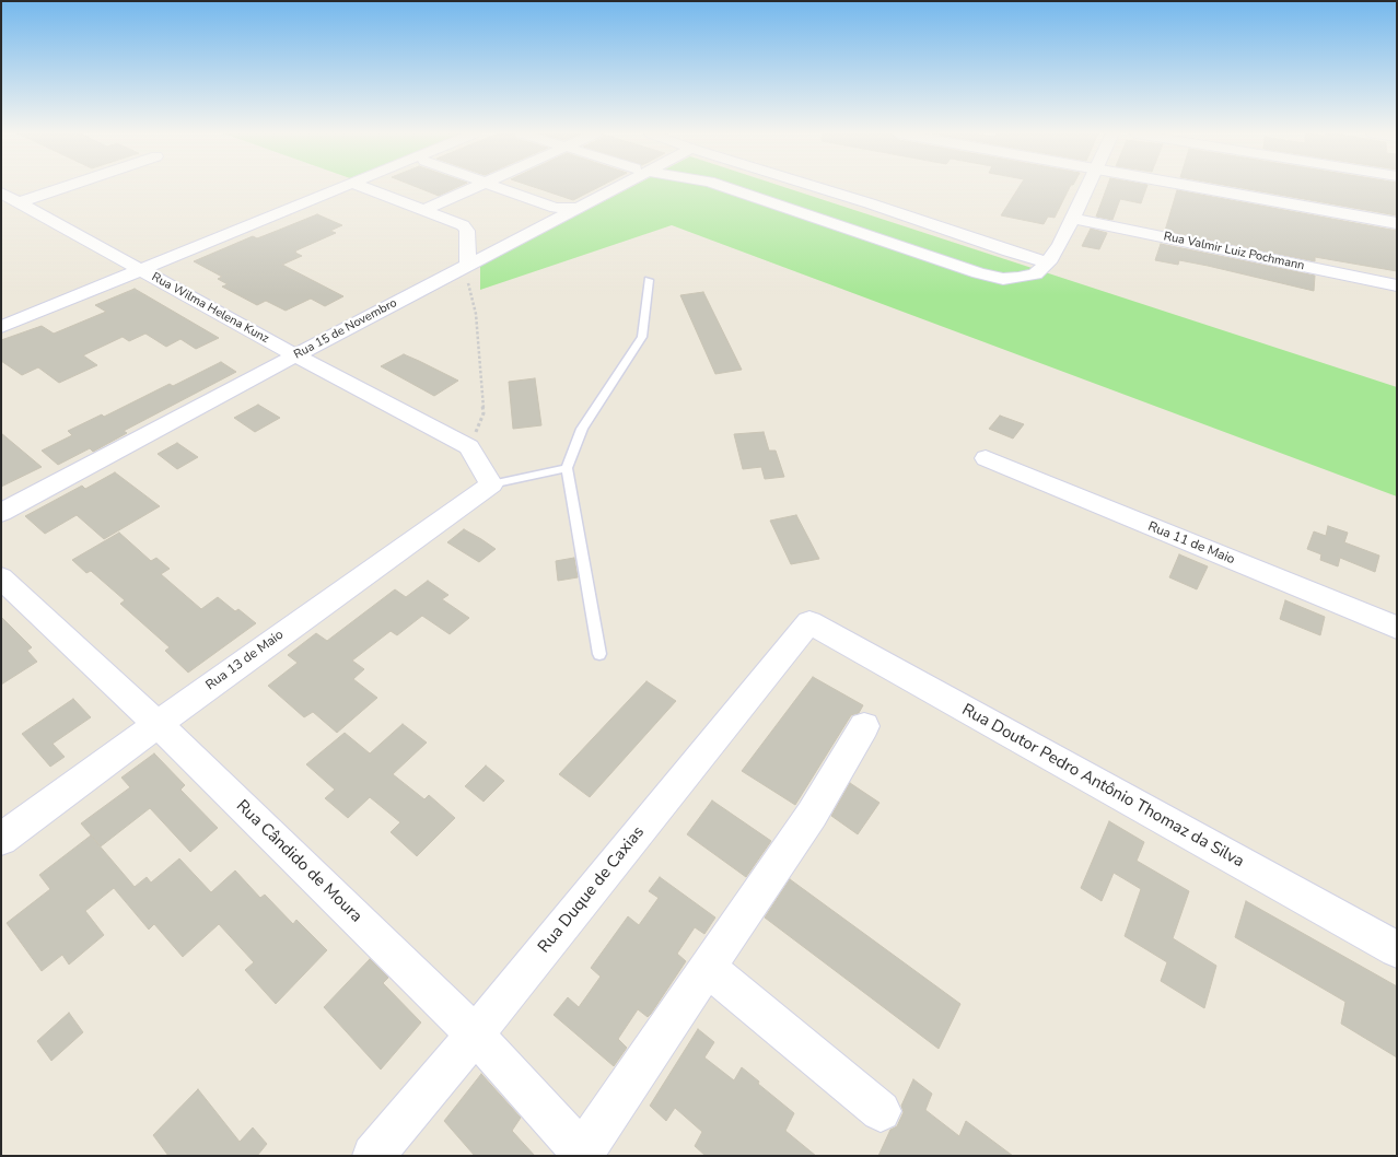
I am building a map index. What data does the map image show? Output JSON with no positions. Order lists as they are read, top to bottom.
{
  "streets": {
    "street": [
      "Rua Valmir Luiz Pochmann",
      "Rua Wilma Helena Kunz",
      "Rua 15 de Novembro",
      "Rua 11 de Maio",
      "Rua 13 de Maio",
      "Rua Doutor Pedro Antônio Thomaz da Silva",
      "Rua Cândido de Moura",
      "Rua Duque de Caxias"
    ]
  },
  "crossings": [
    ["Rua Wilma Helena Kunz", "Rua 15 de Novembro"],
    ["Rua 13 de Maio", "Rua Cândido de Moura"],
    ["Rua Doutor Pedro Antônio Thomaz da Silva", "Rua Duque de Caxias"],
    ["Rua Cândido de Moura", "Rua Duque de Caxias"]
  ]
}
